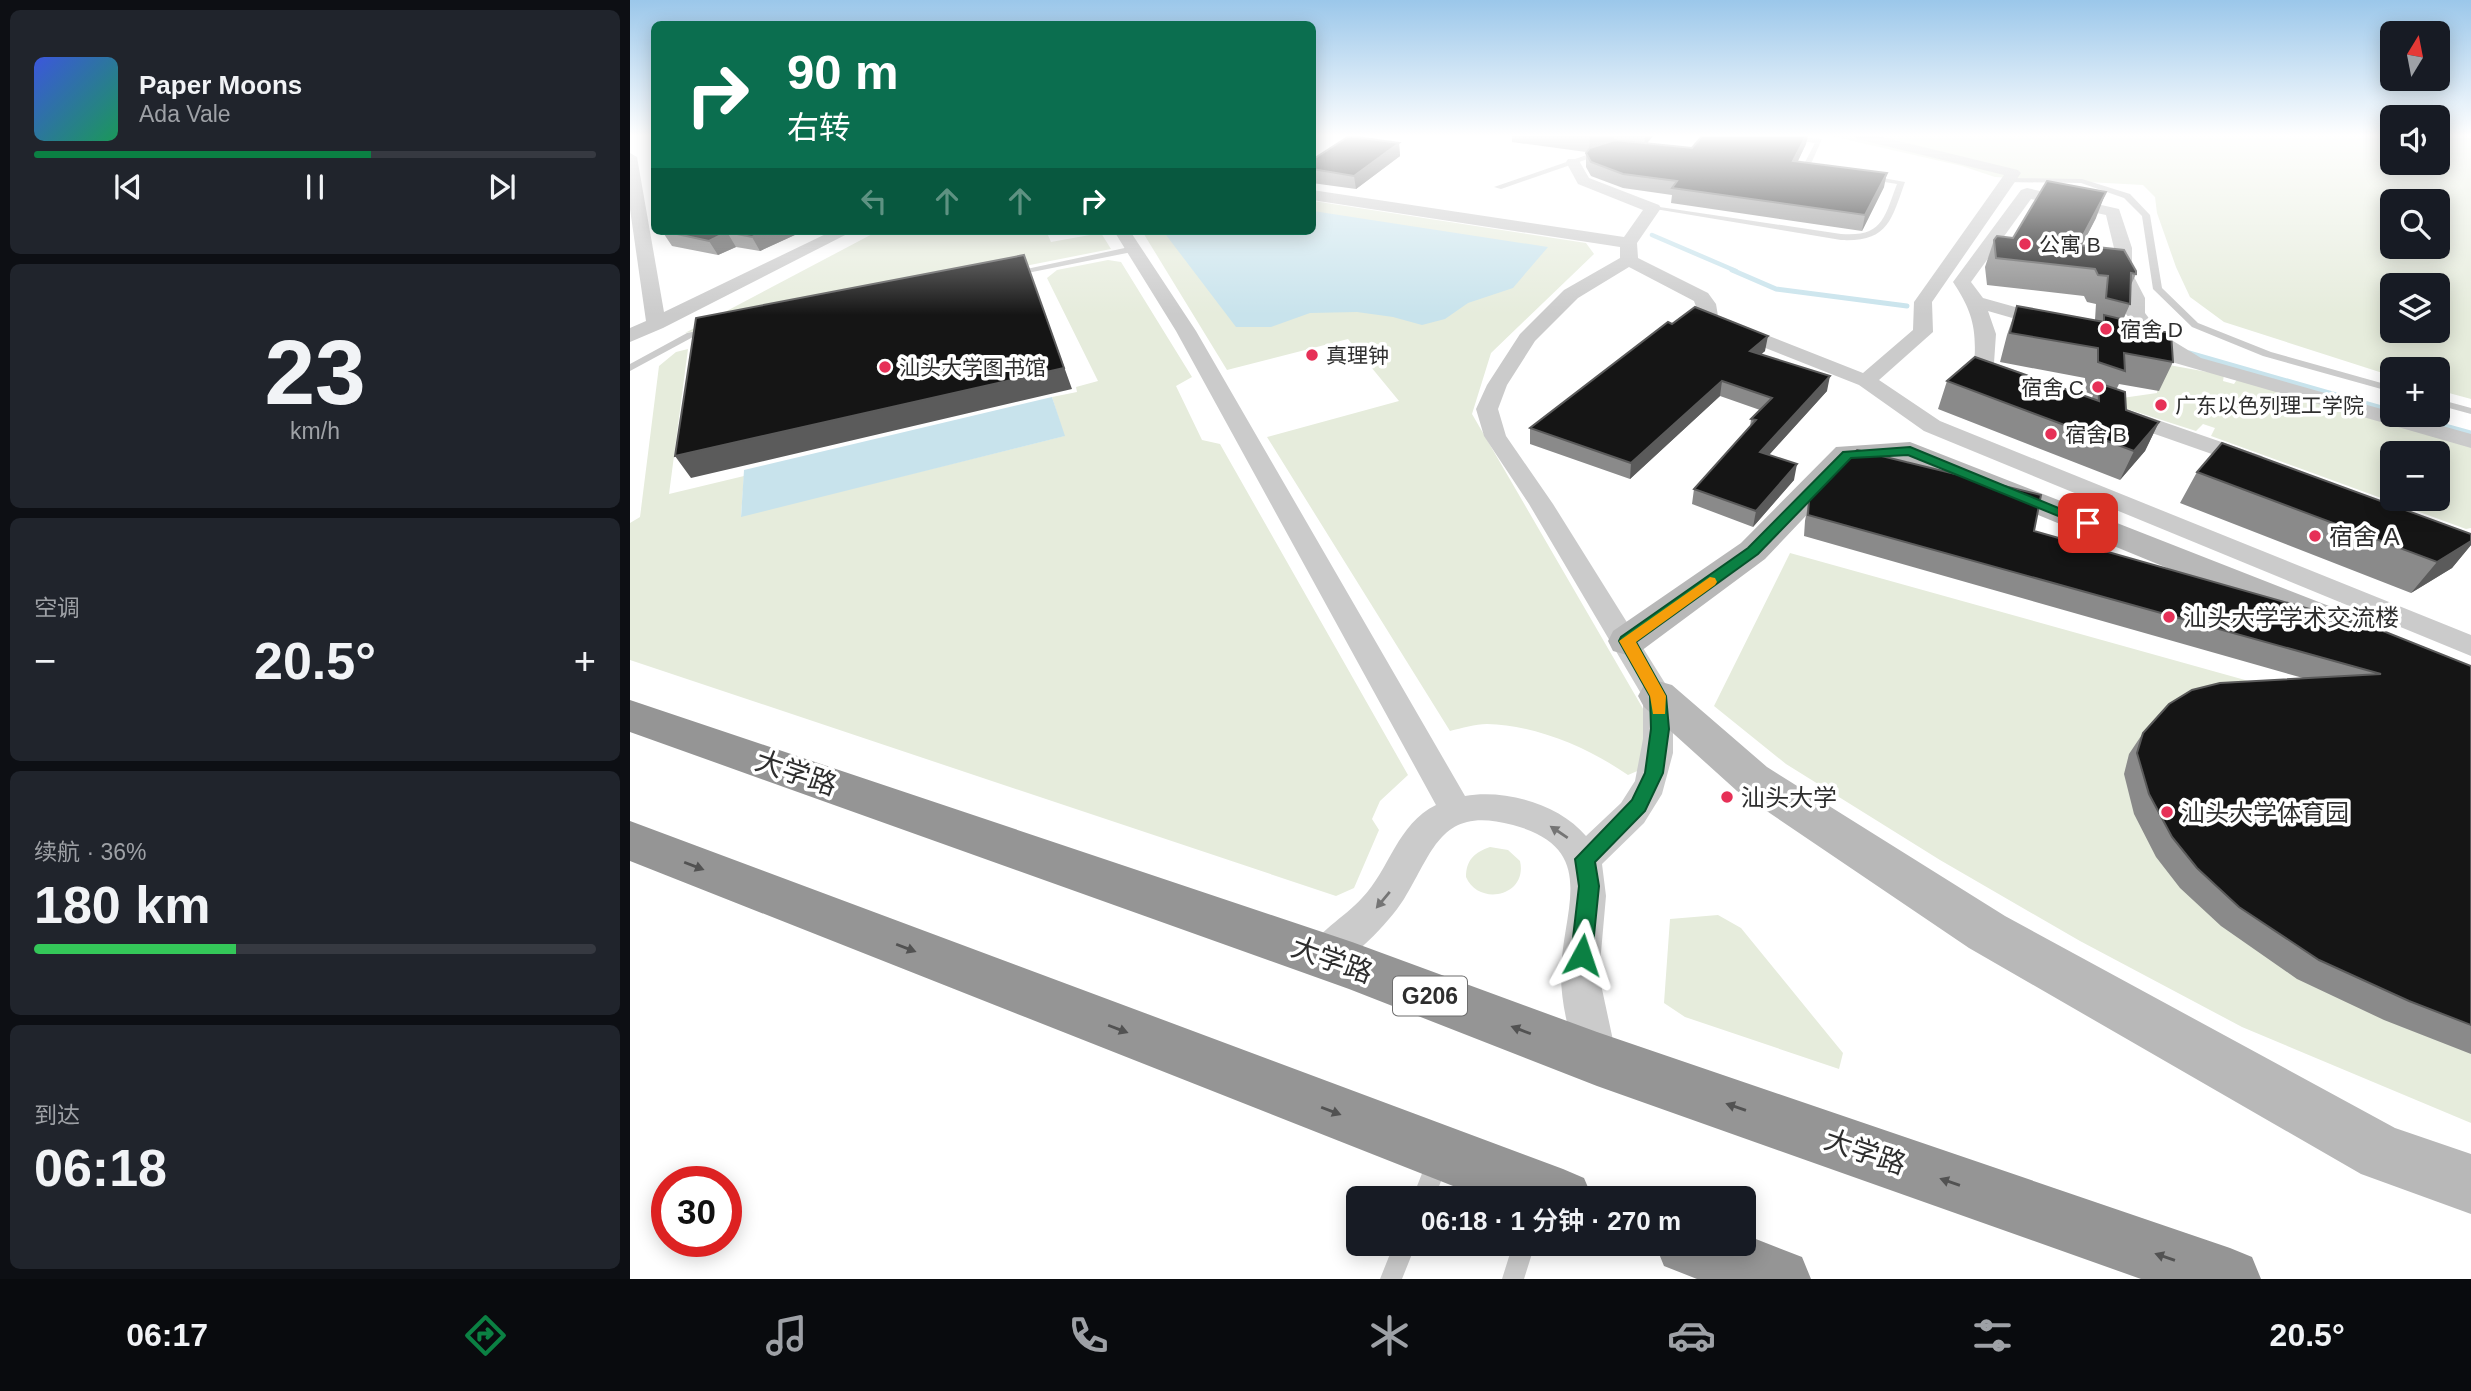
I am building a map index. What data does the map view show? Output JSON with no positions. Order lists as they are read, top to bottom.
{
  "streets": {
    "highway": ["大学路", "G206"]
  },
  "places": [
    "公寓 B",
    "宿舍 D",
    "真理钟",
    "汕头大学图书馆",
    "宿舍 C",
    "广东以色列理工学院",
    "宿舍 B",
    "宿舍 A",
    "汕头大学学术交流楼",
    "汕头大学",
    "汕头大学体育园"
  ],
  "north": "top",
  "page": {
    "map_buttons": ["+", "−"],
    "turn": ["90 m", "右转"],
    "song": ["Paper Moons", "Ada Vale"],
    "tile": [
      ["23", "km/h"],
      "空调",
      ["续航 · 36%", "180 km"],
      ["到达", "06:18"]
    ],
    "heat": ["−", "20.5°", "+"],
    "limit": "30",
    "trip": "06:18 · 1 分钟 · 270 m",
    "tabs": ["06:17", "20.5°"]
  }
}
